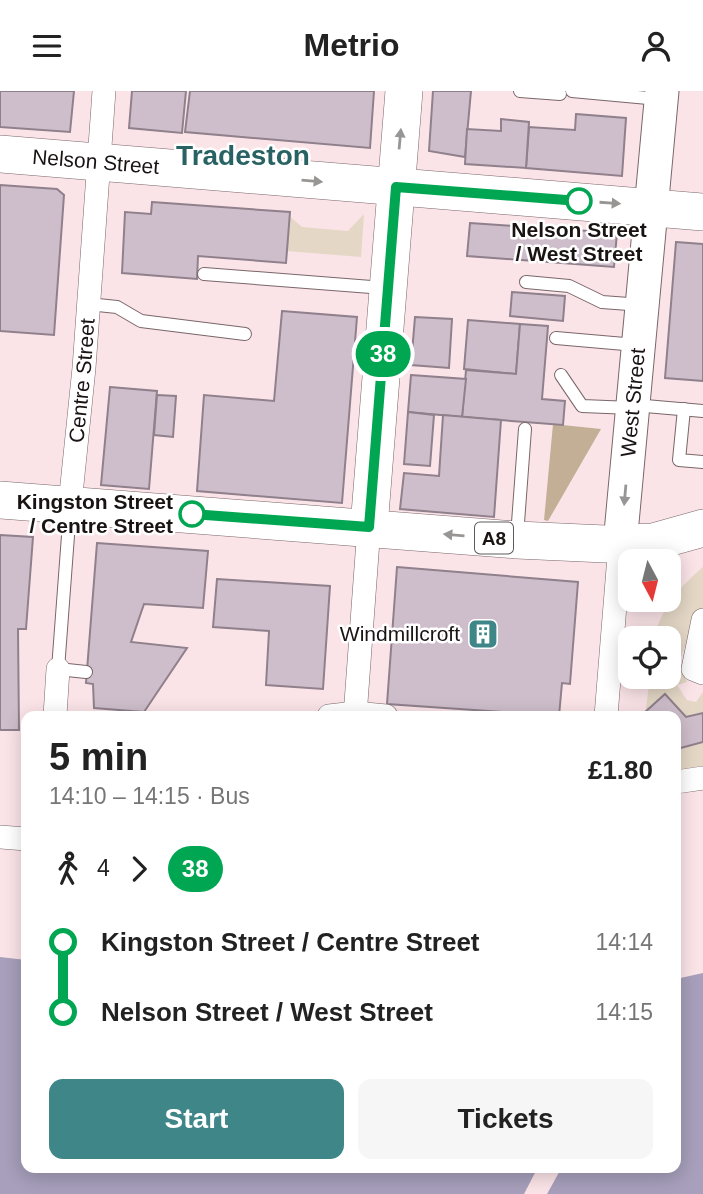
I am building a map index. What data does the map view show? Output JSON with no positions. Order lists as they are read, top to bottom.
{
  "streets": {
    "main road": ["Nelson Street", "A8"],
    "street": ["Centre Street", "West Street"]
  },
  "crossings": [
    ["Nelson Street", "Centre Street"],
    ["Nelson Street", "West Street"],
    ["Centre Street", "A8"],
    ["West Street", "A8"]
  ],
  "one_way": ["Nelson Street"],
  "districts": ["Tradeston"],
  "places": {
    "other": ["Nelson Street / West Street", "Kingston Street / Centre Street"],
    "building": ["Windmillcroft"]
  },
  "lines": ["bus line 38"],
  "north": "bottom",
  "page": {
    "header": "Metrio",
    "on_map": "38",
    "heading": ["5 min", "14:10 – 14:15 · Bus", "£1.80"],
    "legs": ["4", "38"],
    "list": [
      {
        "name": "Kingston Street / Centre Street",
        "value": "14:14"
      },
      {
        "name": "Nelson Street / West Street",
        "value": "14:15"
      }
    ],
    "buttons": ["Start", "Tickets"]
  }
}
